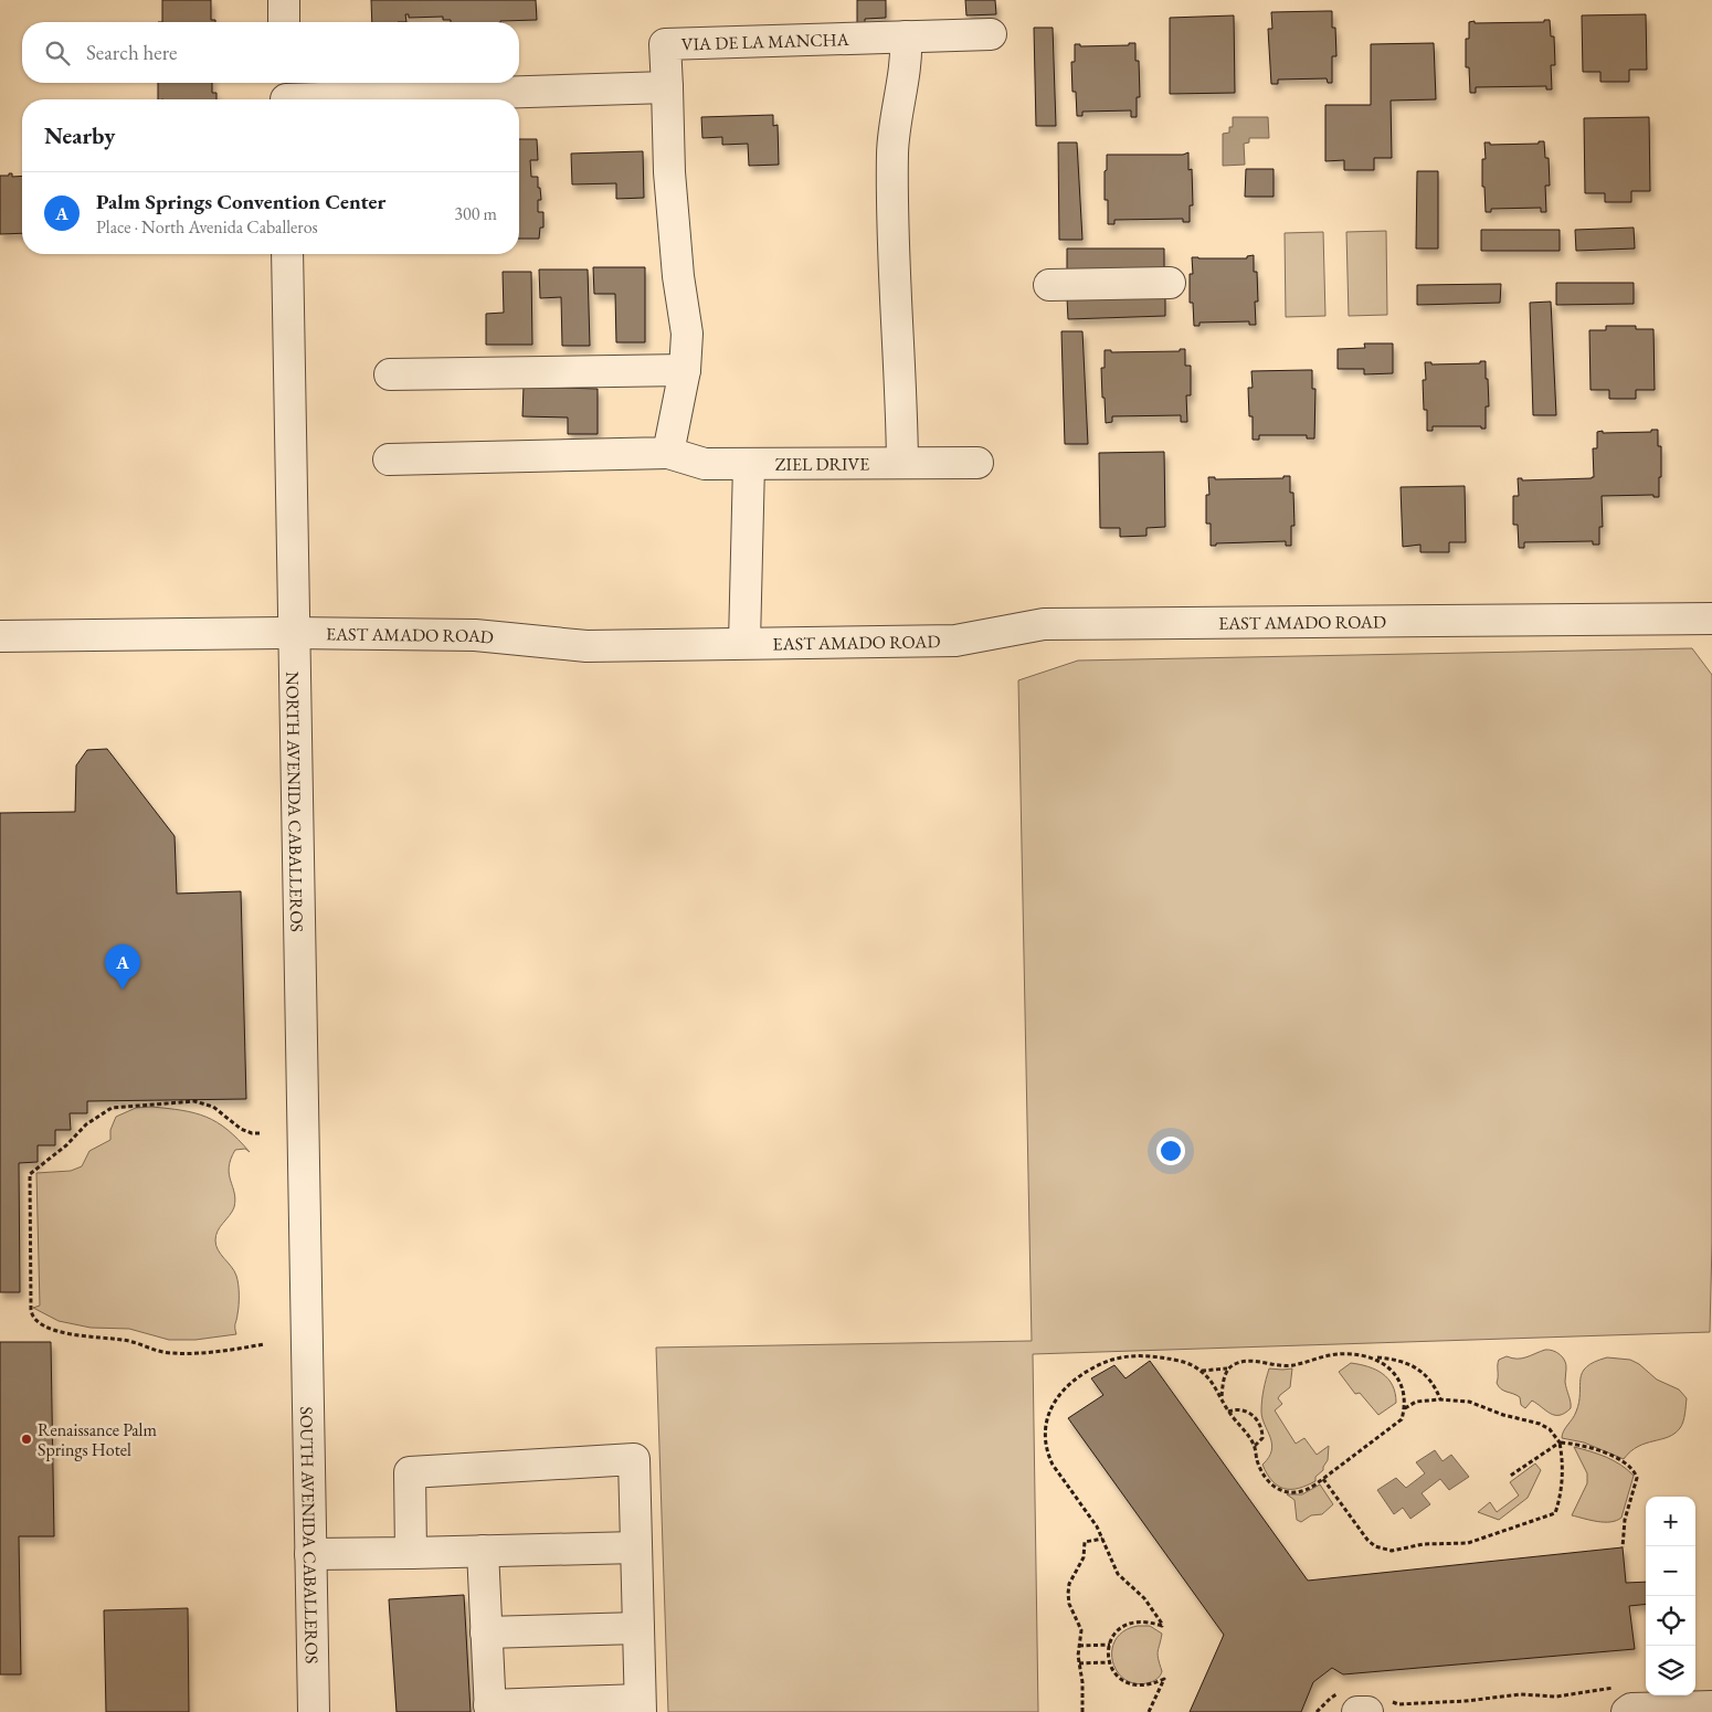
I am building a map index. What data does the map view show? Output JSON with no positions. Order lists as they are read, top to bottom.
{
  "streets": {
    "street": [
      "VIA DE LA MANCHA",
      "ZIEL DRIVE",
      "EAST AMADO ROAD",
      "NORTH AVENIDA CABALLEROS",
      "SOUTH AVENIDA CABALLEROS"
    ]
  },
  "crossings": [
    ["EAST AMADO ROAD", "NORTH AVENIDA CABALLEROS"],
    ["NORTH AVENIDA CABALLEROS", "SOUTH AVENIDA CABALLEROS"]
  ],
  "places": ["Renaissance Palm Springs Hotel"],
  "page": {
    "search": "Search here",
    "heading": "Nearby",
    "list": [
      {
        "mark": "A",
        "name": "Palm Springs Convention Center",
        "note": "Place · North Avenida Caballeros",
        "value": "300 m"
      }
    ],
    "pins": "A",
    "map_buttons": ["+", "−"]
  }
}
